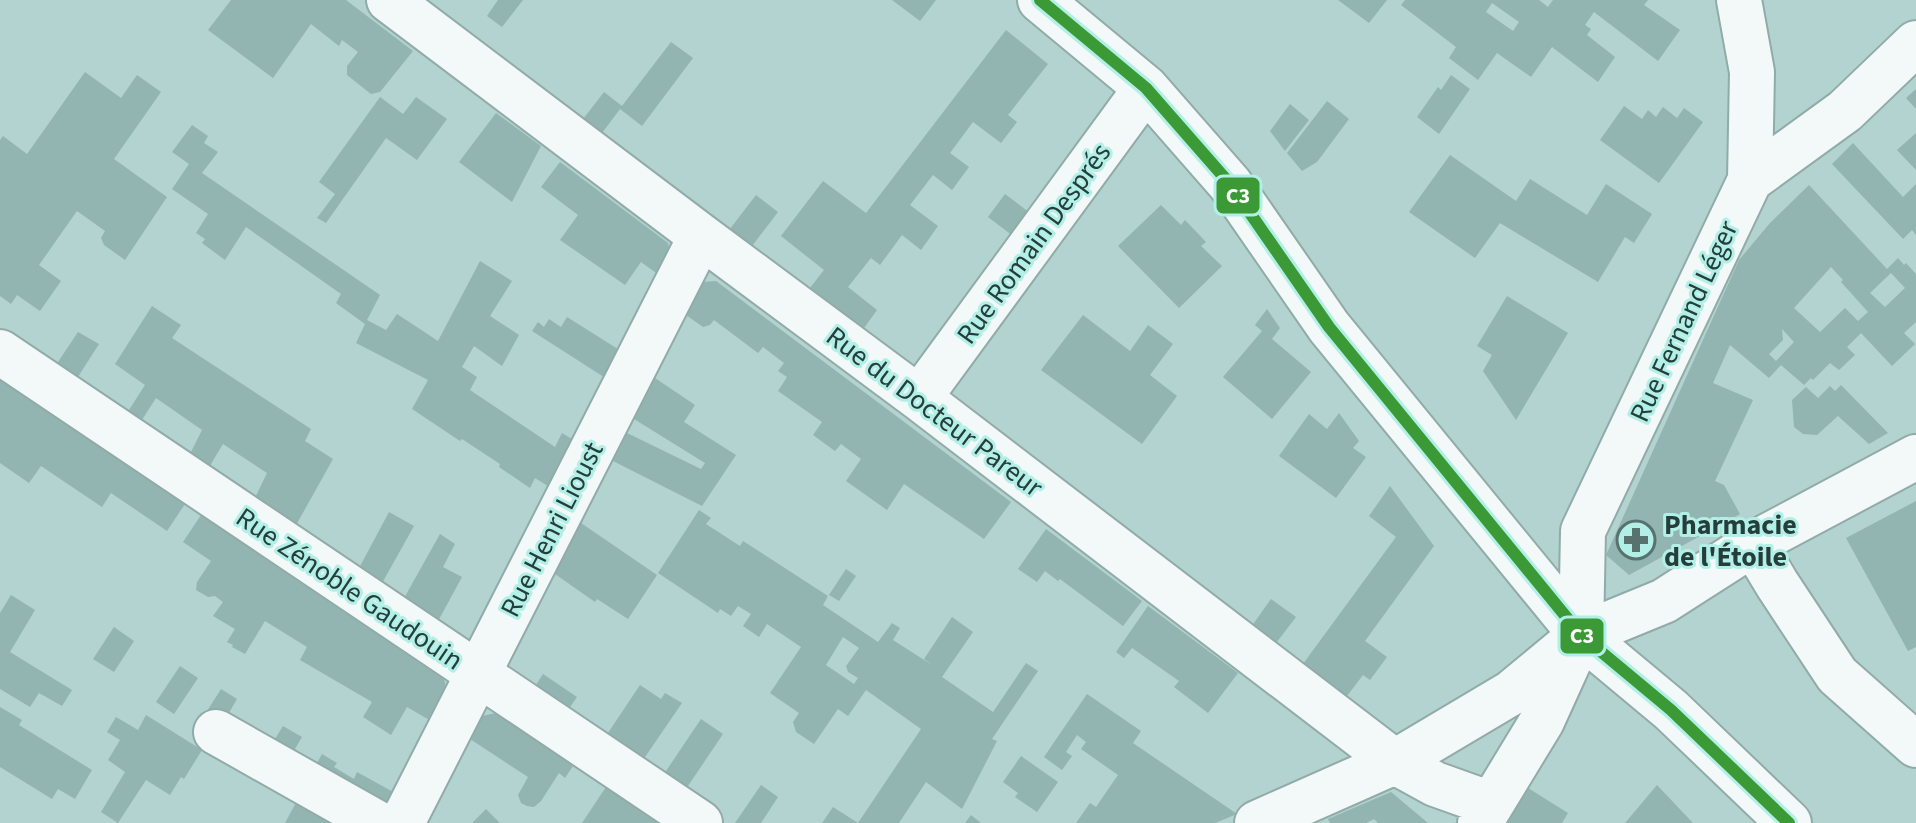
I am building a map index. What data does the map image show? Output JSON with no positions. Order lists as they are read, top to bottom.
{
  "streets": {
    "street": [
      "Rue Romain Després",
      "Rue Fernand Léger",
      "Rue du Docteur Pareur",
      "Rue Henri Lioust",
      "Rue Zénoble Gaudouin"
    ]
  },
  "crossings": [
    ["Rue Romain Després", "Rue du Docteur Pareur"],
    ["Rue du Docteur Pareur", "Rue Henri Lioust"],
    ["Rue Henri Lioust", "Rue Zénoble Gaudouin"]
  ],
  "places": {
    "pharmacy": ["Pharmacie de l'Étoile"]
  },
  "lines": ["transit line C3"]
}
